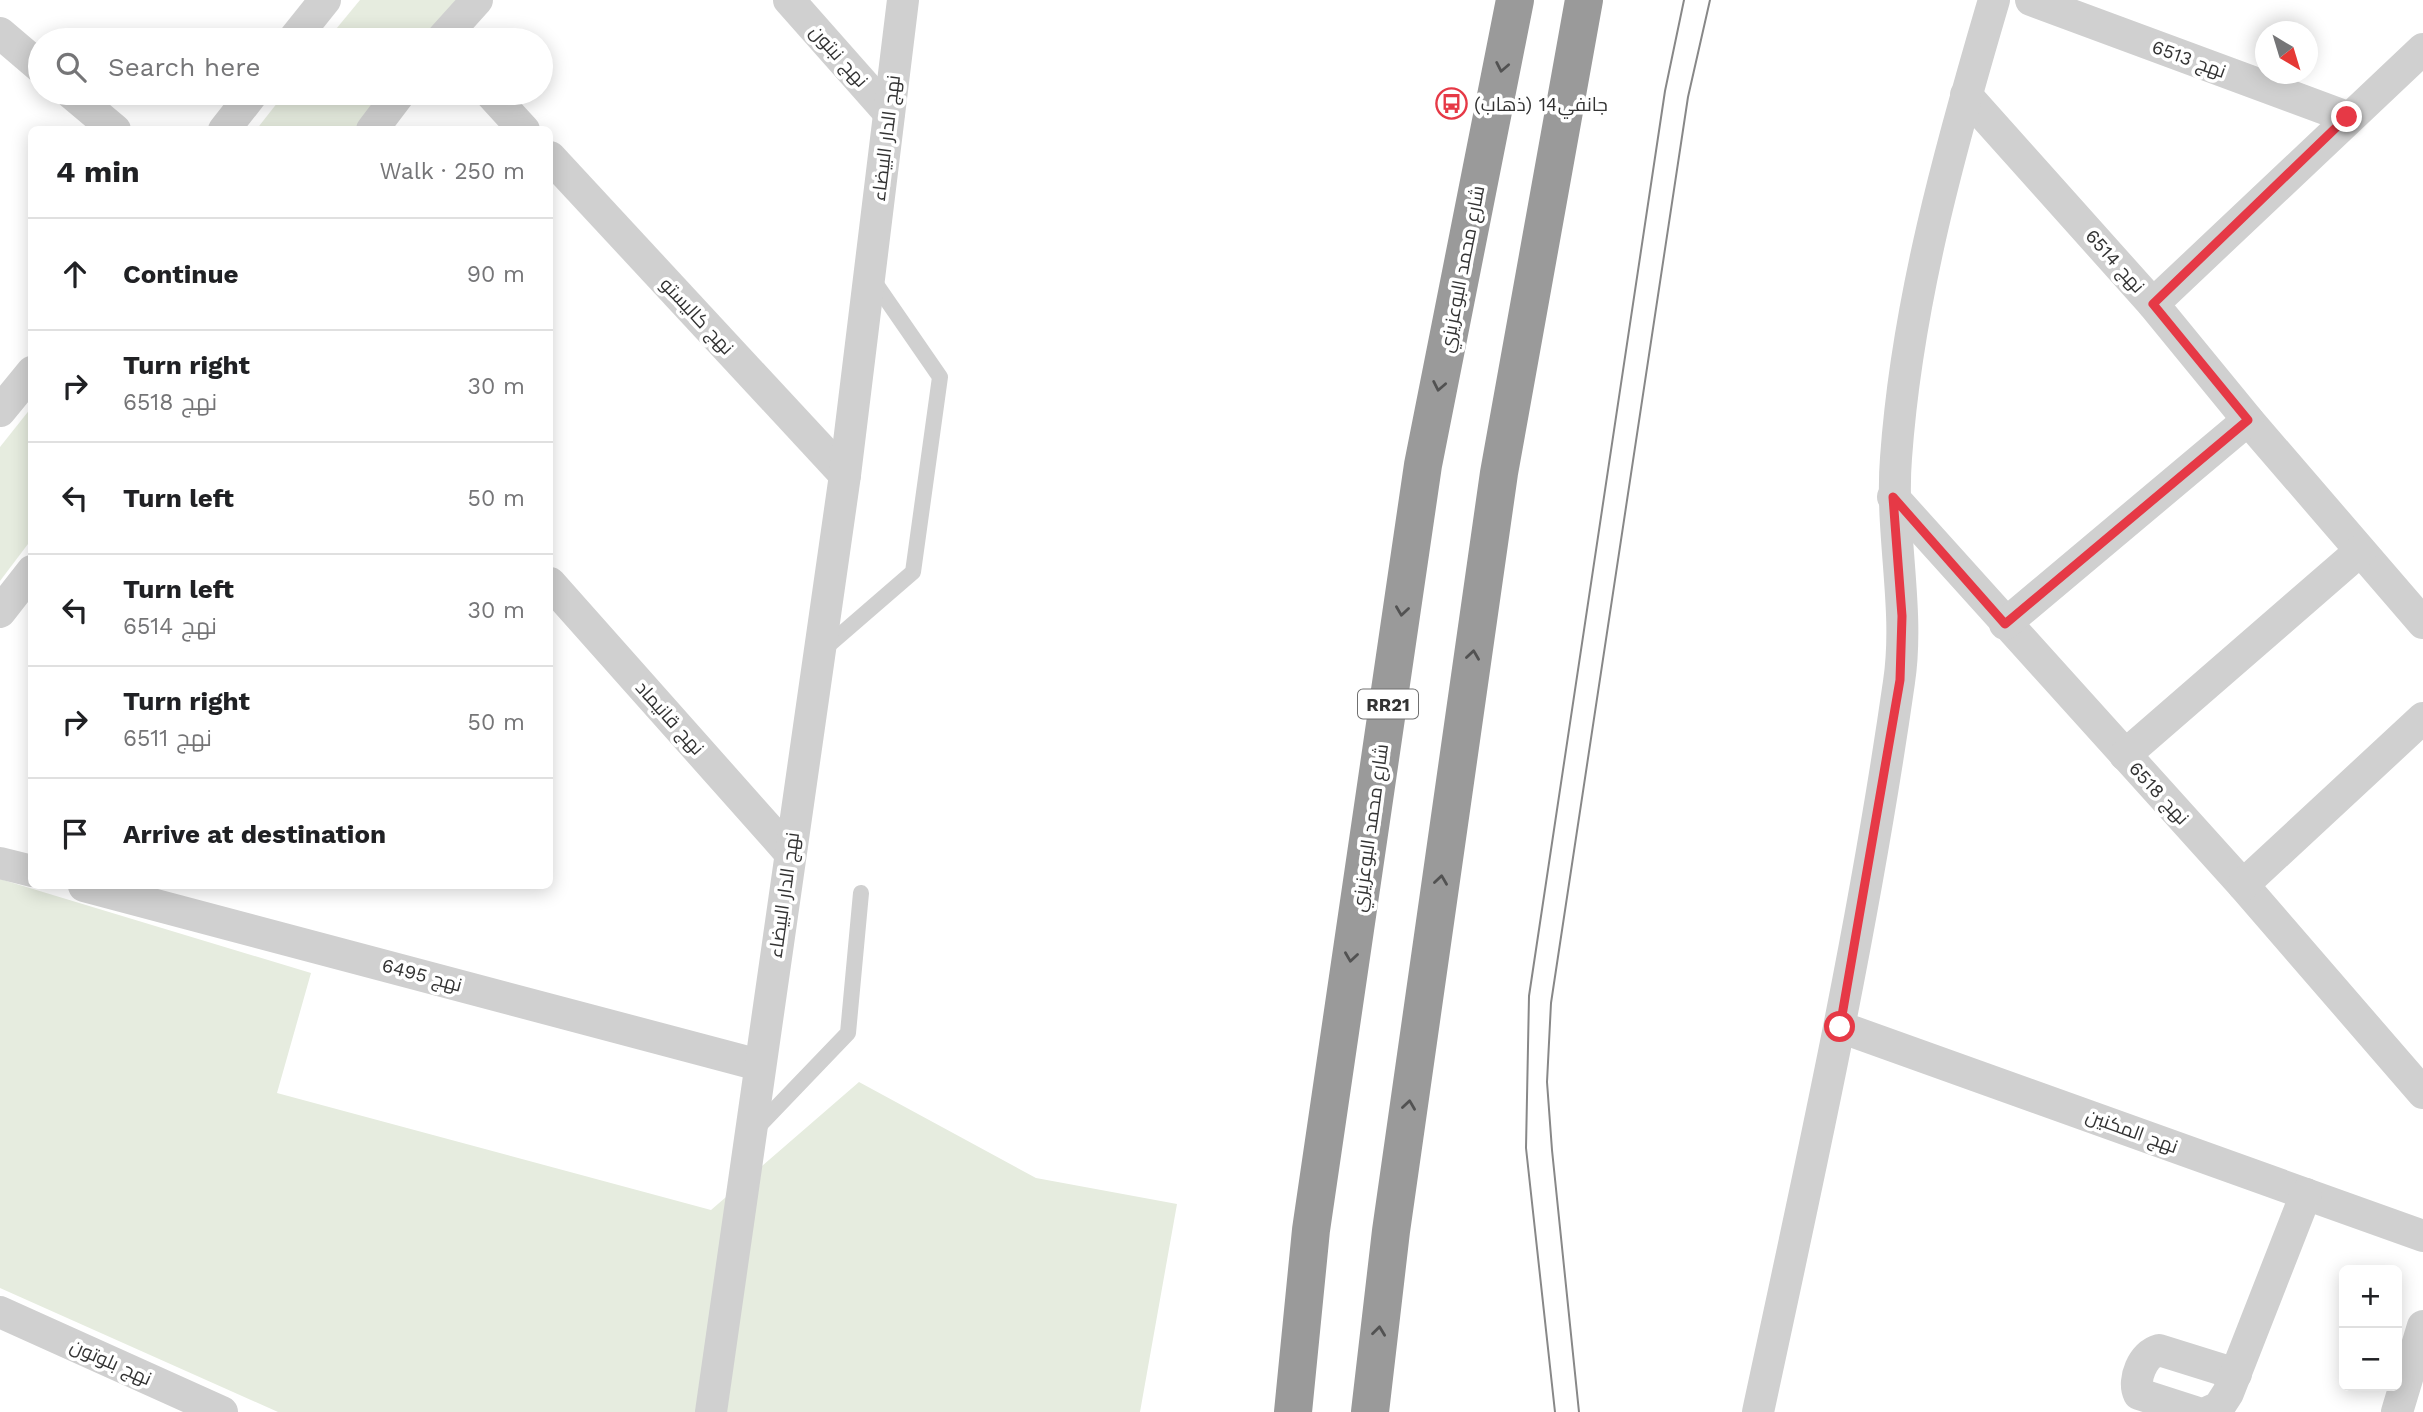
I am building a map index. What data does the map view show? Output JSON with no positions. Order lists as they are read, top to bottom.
{
  "streets": {
    "highway": ["شارع محمد البوعزيزي", "RR21"],
    "street": [
      "نهج نبتون",
      "نهج 6513",
      "نهج الدار البيضاء",
      "نهج 6514",
      "نهج كاليستو",
      "نهج قانيماد",
      "نهج 6518",
      "نهج 6495",
      "نهج المكنين",
      "نهج بلوتون"
    ]
  },
  "crossings": [
    ["نهج نبتون", "نهج الدار البيضاء"],
    ["نهج الدار البيضاء", "نهج كاليستو"],
    ["نهج الدار البيضاء", "نهج قانيماد"],
    ["نهج الدار البيضاء", "نهج 6495"]
  ],
  "places": {
    "bus stop": ["جانفي14 (ذهاب)"]
  },
  "north": "bottom right",
  "page": {
    "search": "Search here",
    "heading": ["4 min", "Walk · 250 m"],
    "list": [
      ["Continue", "90 m"],
      ["Turn right", "نهج 6518", "30 m"],
      ["Turn left", "50 m"],
      ["Turn left", "نهج 6514", "30 m"],
      ["Turn right", "نهج 6511", "50 m"],
      "Arrive at destination"
    ],
    "map_buttons": ["+", "−"]
  }
}
